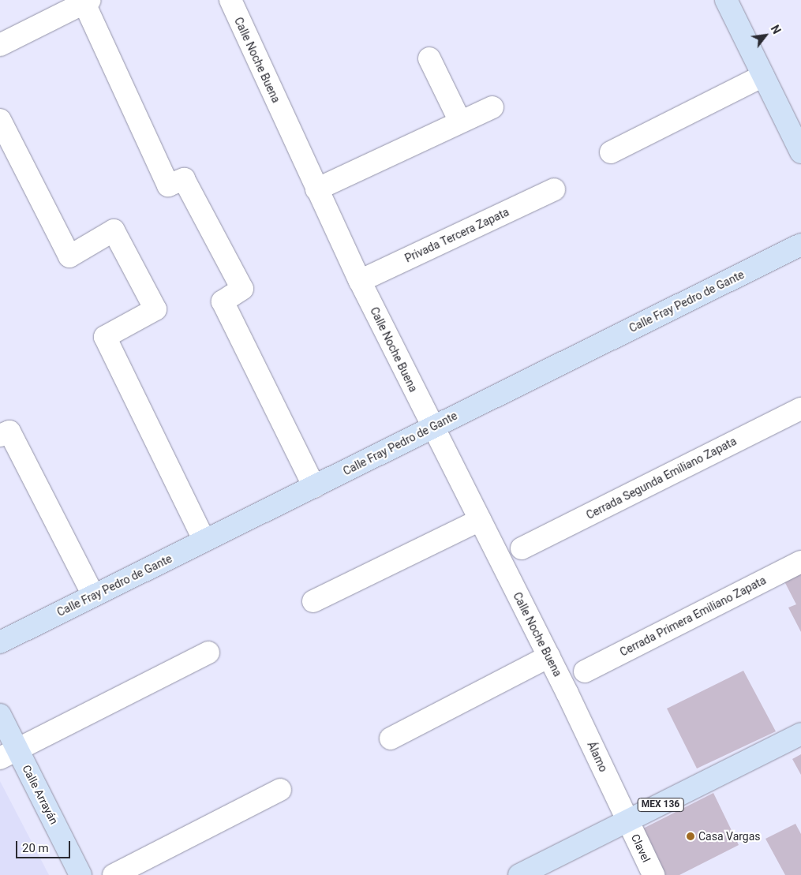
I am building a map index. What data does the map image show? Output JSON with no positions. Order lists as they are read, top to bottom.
{
  "streets": {
    "main road": ["Calle Fray Pedro de Gante", "Calle Arrayán", "MEX 136"],
    "street": [
      "Calle Noche Buena",
      "Privada Tercera Zapata",
      "Cerrada Segunda Emiliano Zapata",
      "Cerrada Primera Emiliano Zapata",
      "Álamo",
      "Clavel"
    ]
  },
  "crossings": [
    ["Calle Noche Buena", "Privada Tercera Zapata"],
    ["Calle Noche Buena", "Calle Fray Pedro de Gante"],
    ["Calle Noche Buena", "Álamo"],
    ["Álamo", "MEX 136"],
    ["Álamo", "Clavel"],
    ["MEX 136", "Clavel"]
  ],
  "places": ["Casa Vargas"],
  "scale_bar": "20 m",
  "north": "top right"
}
